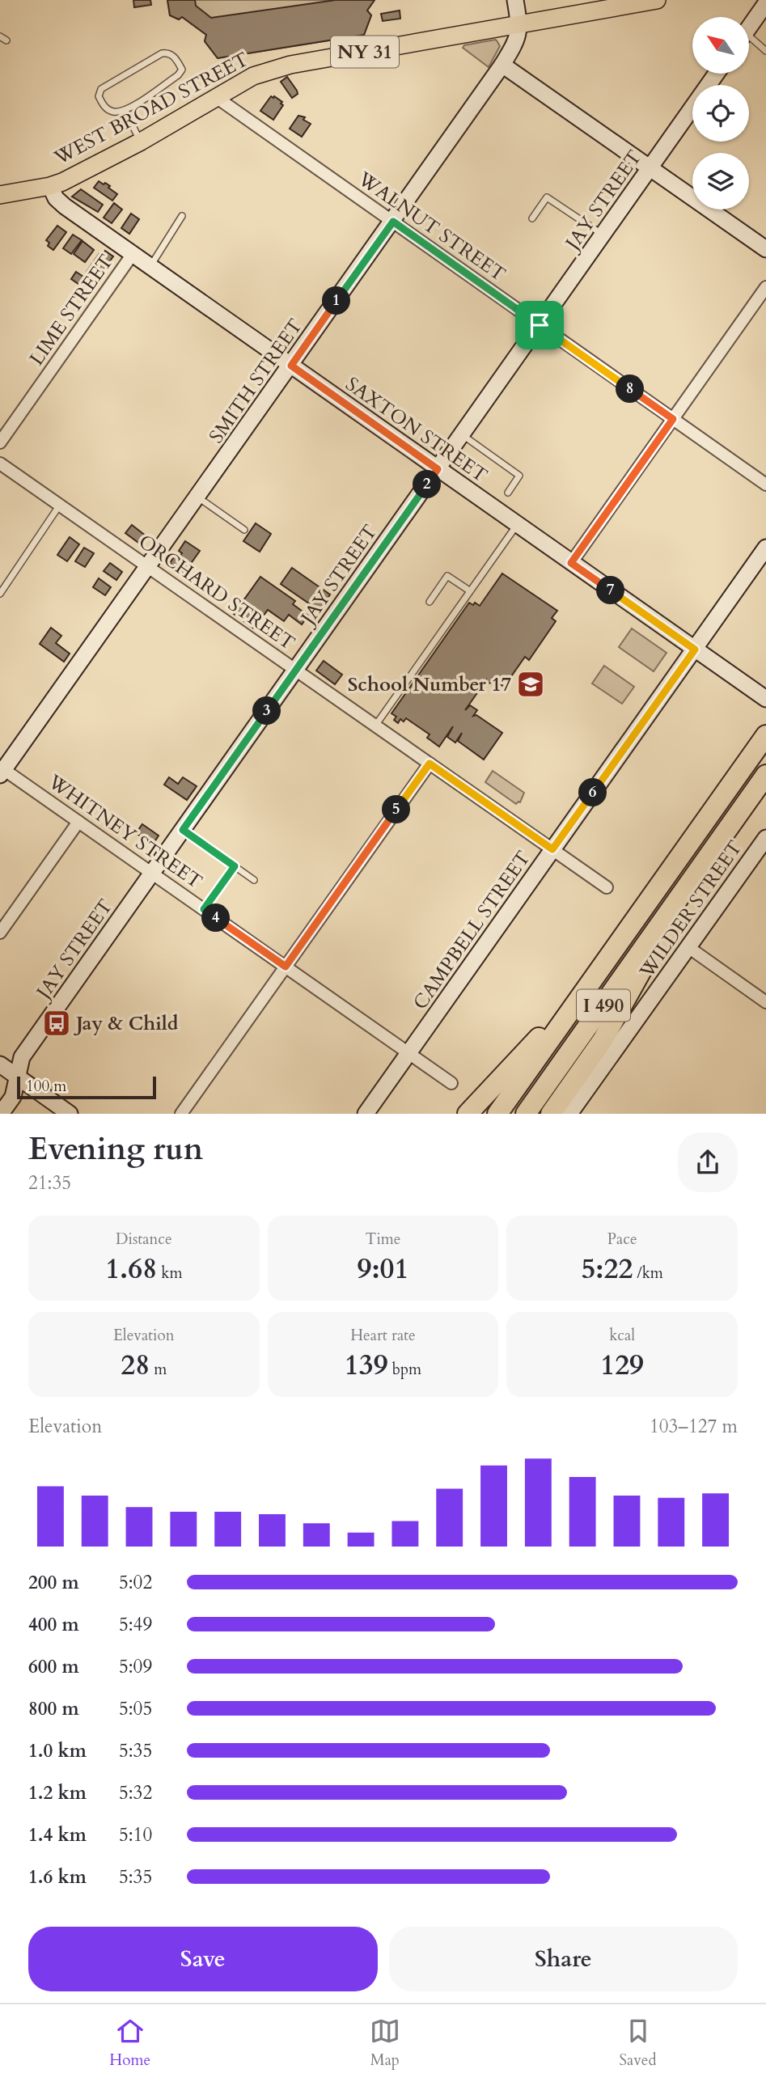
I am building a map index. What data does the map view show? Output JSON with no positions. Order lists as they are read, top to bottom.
{
  "streets": {
    "highway": ["I 490"],
    "main road": ["NY 31", "WEST BROAD STREET"],
    "street": [
      "JAY STREET",
      "WALNUT STREET",
      "LIME STREET",
      "SMITH STREET",
      "SAXTON STREET",
      "ORCHARD STREET",
      "WHITNEY STREET",
      "WILDER STREET",
      "CAMPBELL STREET"
    ]
  },
  "crossings": [
    ["WEST BROAD STREET", "WALNUT STREET"],
    ["WEST BROAD STREET", "SMITH STREET"],
    ["WEST BROAD STREET", "SAXTON STREET"],
    ["JAY STREET", "WALNUT STREET"],
    ["JAY STREET", "SAXTON STREET"],
    ["JAY STREET", "ORCHARD STREET"],
    ["JAY STREET", "WHITNEY STREET"],
    ["WALNUT STREET", "SMITH STREET"],
    ["LIME STREET", "SAXTON STREET"],
    ["SMITH STREET", "SAXTON STREET"],
    ["SMITH STREET", "ORCHARD STREET"],
    ["SMITH STREET", "WHITNEY STREET"],
    ["SAXTON STREET", "CAMPBELL STREET"],
    ["ORCHARD STREET", "CAMPBELL STREET"],
    ["WHITNEY STREET", "CAMPBELL STREET"]
  ],
  "places": {
    "school or university": ["School Number 17"],
    "bus stop": ["Jay & Child"]
  },
  "scale_bar": "100 m",
  "north": "top left",
  "page": {
    "pins": [
      "1",
      "8",
      "2",
      "7",
      "3",
      "6",
      "5",
      "4"
    ],
    "scale": "100 m",
    "heading": ["Evening run", "21:35"],
    "stats": [
      ["Distance", "1.68 km"],
      ["Time", "9:01"],
      ["Pace", "5:22 /km"],
      ["Elevation", "28 m"],
      ["Heart rate", "139 bpm"],
      ["kcal", "129"]
    ],
    "chart": ["Elevation", "103–127 m"],
    "list": [
      {
        "name": "200 m",
        "note": "5:02"
      },
      {
        "name": "400 m",
        "note": "5:49"
      },
      {
        "name": "600 m",
        "note": "5:09"
      },
      {
        "name": "800 m",
        "note": "5:05"
      },
      {
        "name": "1.0 km",
        "note": "5:35"
      },
      {
        "name": "1.2 km",
        "note": "5:32"
      },
      {
        "name": "1.4 km",
        "note": "5:10"
      },
      {
        "name": "1.6 km",
        "note": "5:35"
      }
    ],
    "buttons": ["Save", "Share"],
    "tabs": ["Home", "Map", "Saved"]
  }
}
